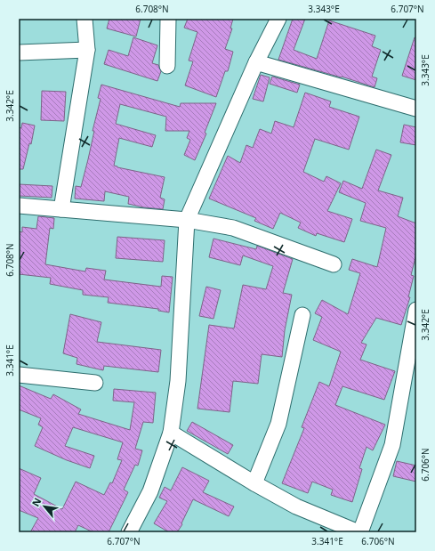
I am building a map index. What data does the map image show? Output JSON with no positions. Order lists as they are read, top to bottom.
{
  "north": "top left",
  "coordinates": [
    "6.708°N",
    "3.343°E",
    "6.707°N",
    "3.342°E",
    "3.341°E",
    "6.706°N"
  ]
}
